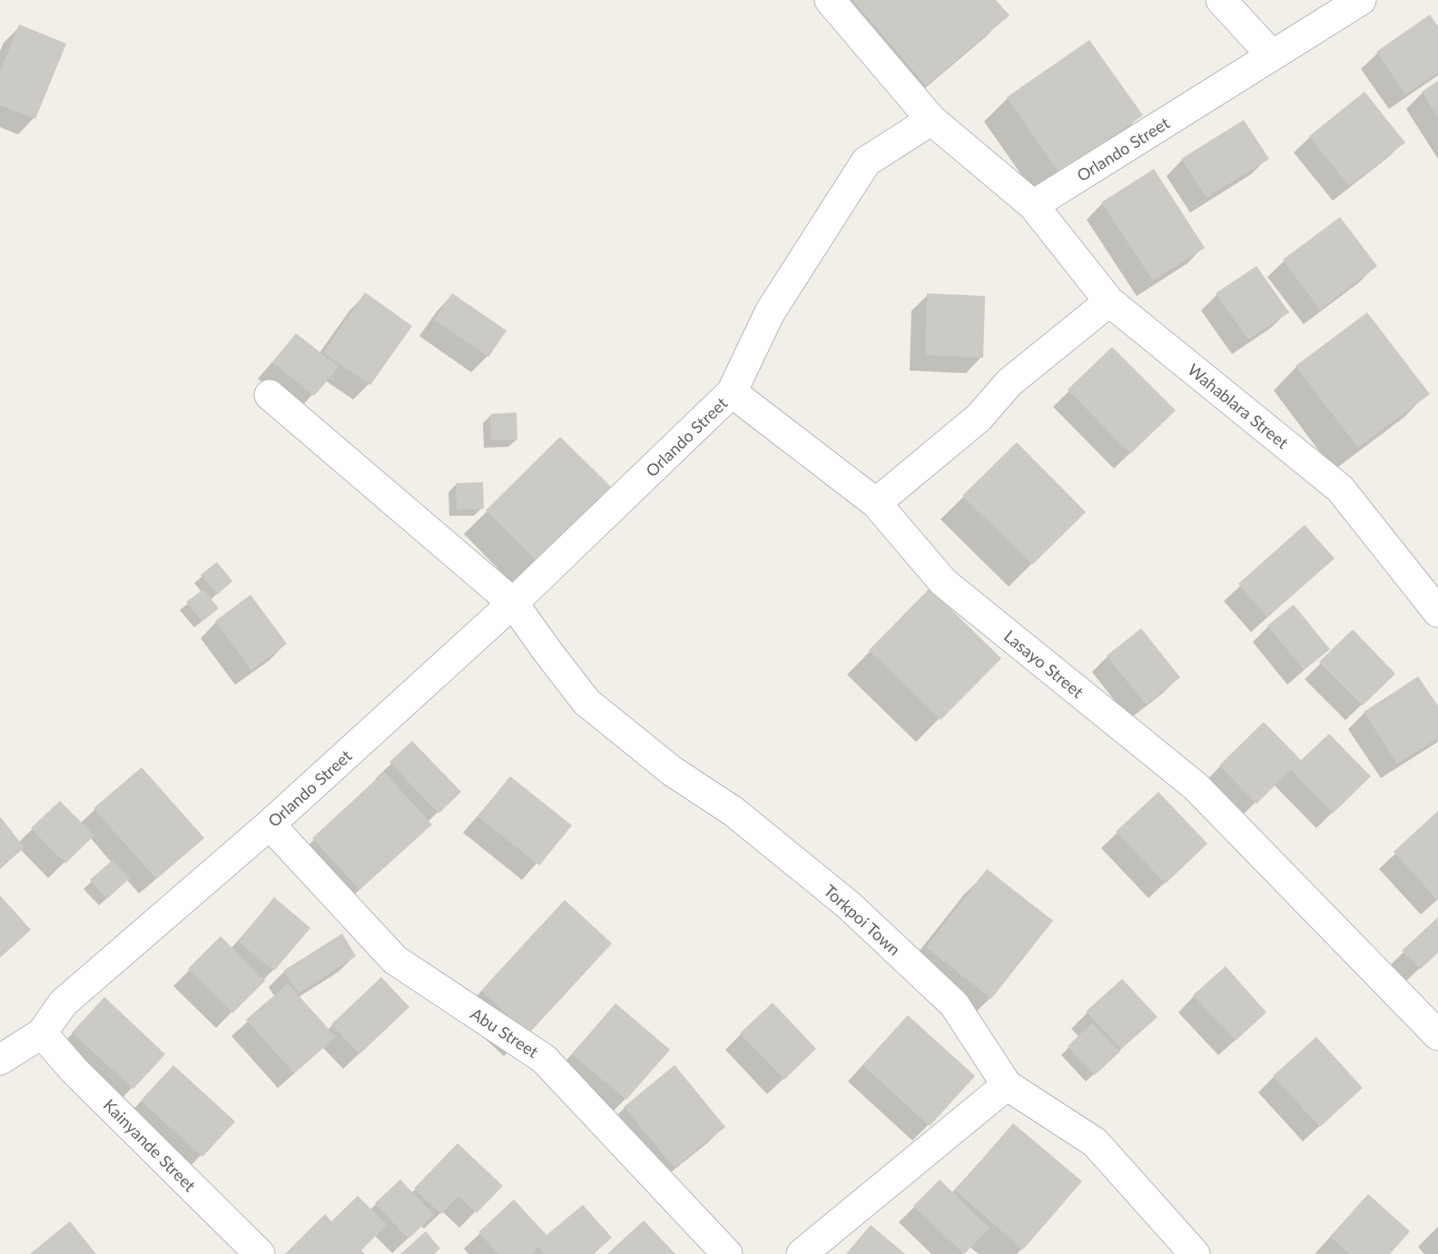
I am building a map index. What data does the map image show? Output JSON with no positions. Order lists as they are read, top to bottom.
{
  "streets": {
    "street": [
      "Orlando Street",
      "Wahablara Street",
      "Lasayo Street",
      "Torkpoi Town",
      "Abu Street",
      "Kainyande Street"
    ]
  },
  "crossings": [
    ["Orlando Street", "Wahablara Street"],
    ["Orlando Street", "Lasayo Street"],
    ["Orlando Street", "Torkpoi Town"],
    ["Orlando Street", "Abu Street"],
    ["Orlando Street", "Kainyande Street"]
  ]
}
